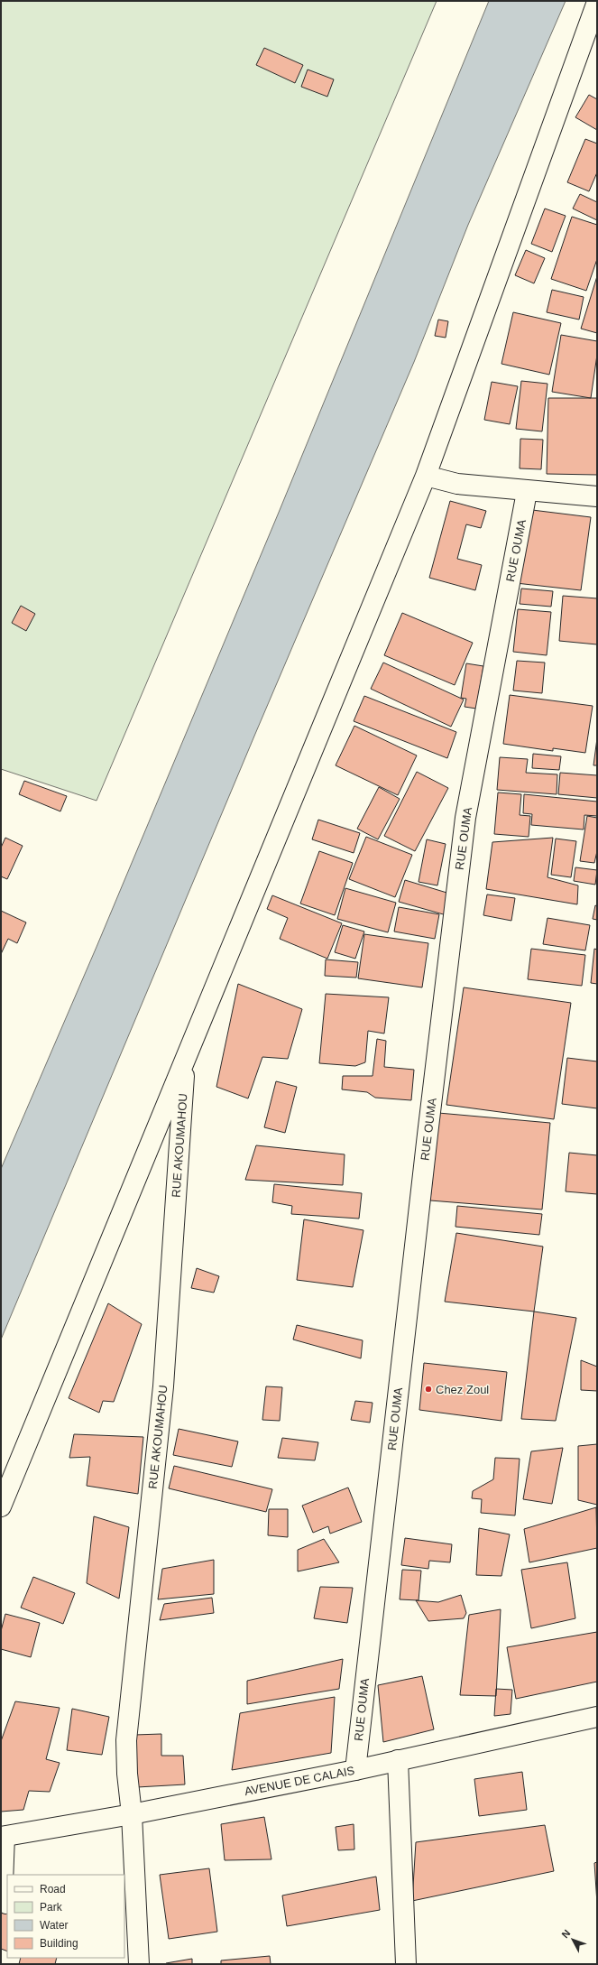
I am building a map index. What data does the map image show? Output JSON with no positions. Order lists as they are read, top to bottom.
{
  "streets": {
    "main road": ["RUE OUMA", "RUE AKOUMAHOU", "AVENUE DE CALAIS"]
  },
  "crossings": [
    ["RUE OUMA", "AVENUE DE CALAIS"],
    ["RUE AKOUMAHOU", "AVENUE DE CALAIS"]
  ],
  "places": ["Chez Zoul"],
  "legend": [
    "Road",
    "Park",
    "Water",
    "Building"
  ],
  "north": "top left"
}
